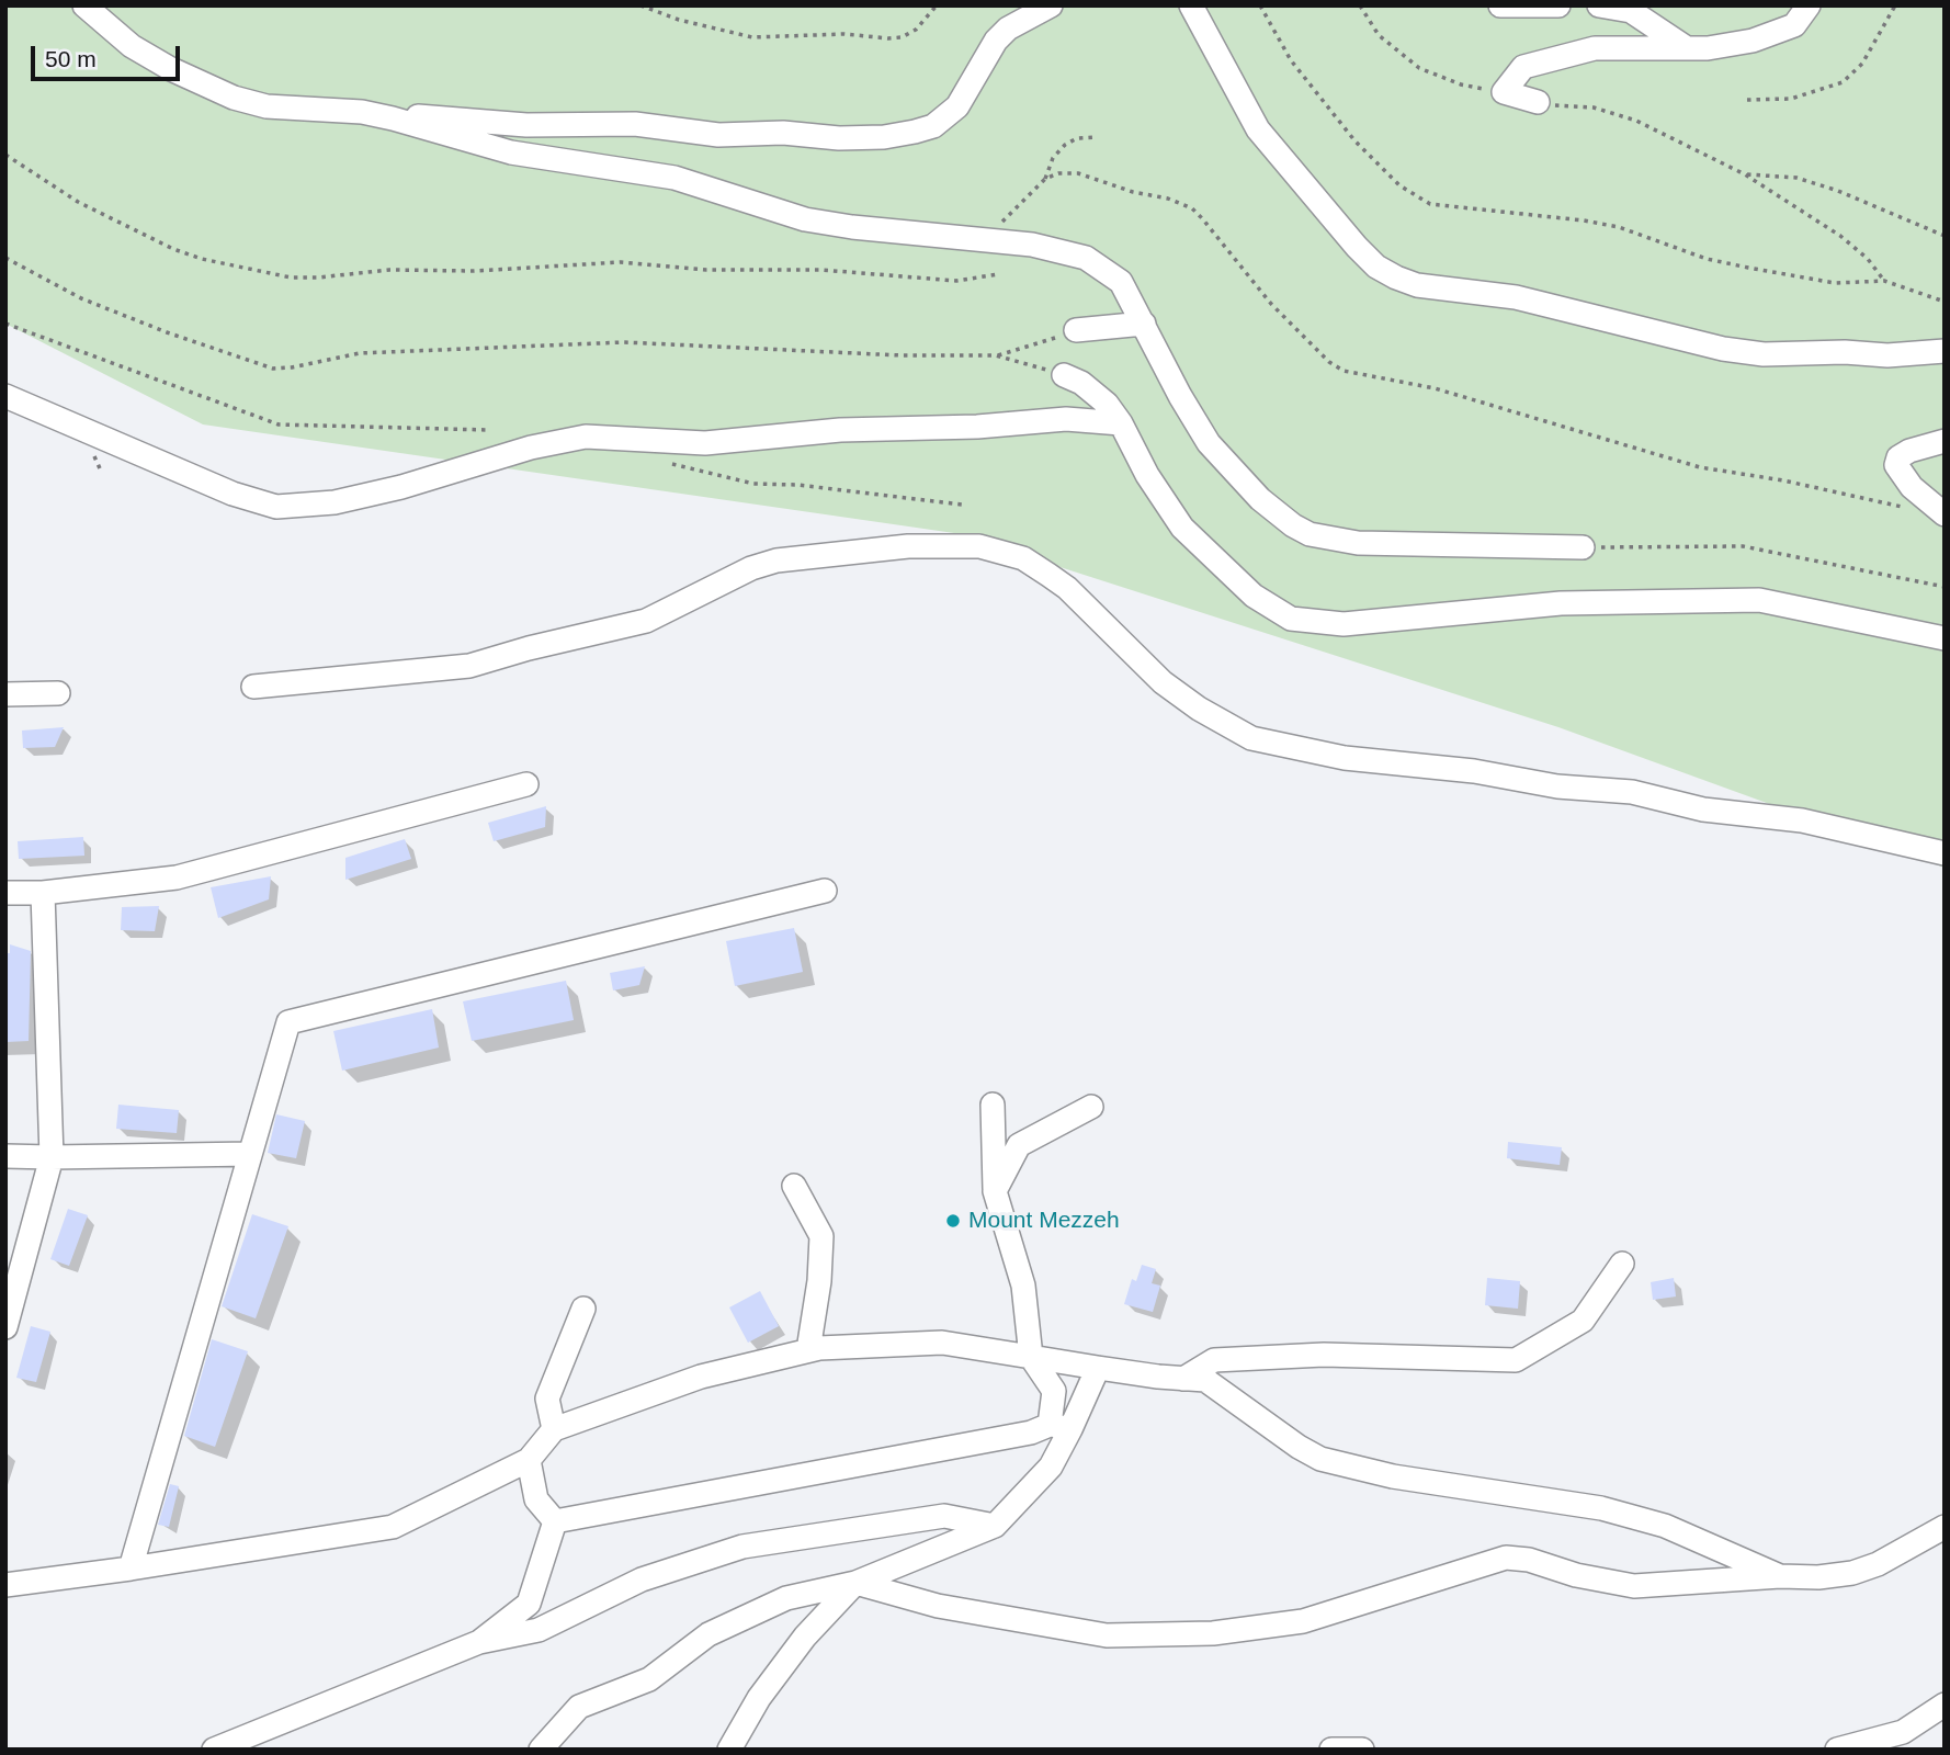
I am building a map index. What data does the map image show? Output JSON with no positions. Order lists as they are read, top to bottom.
{
  "places": ["Mount Mezzeh"],
  "scale_bar": "50 m"
}
